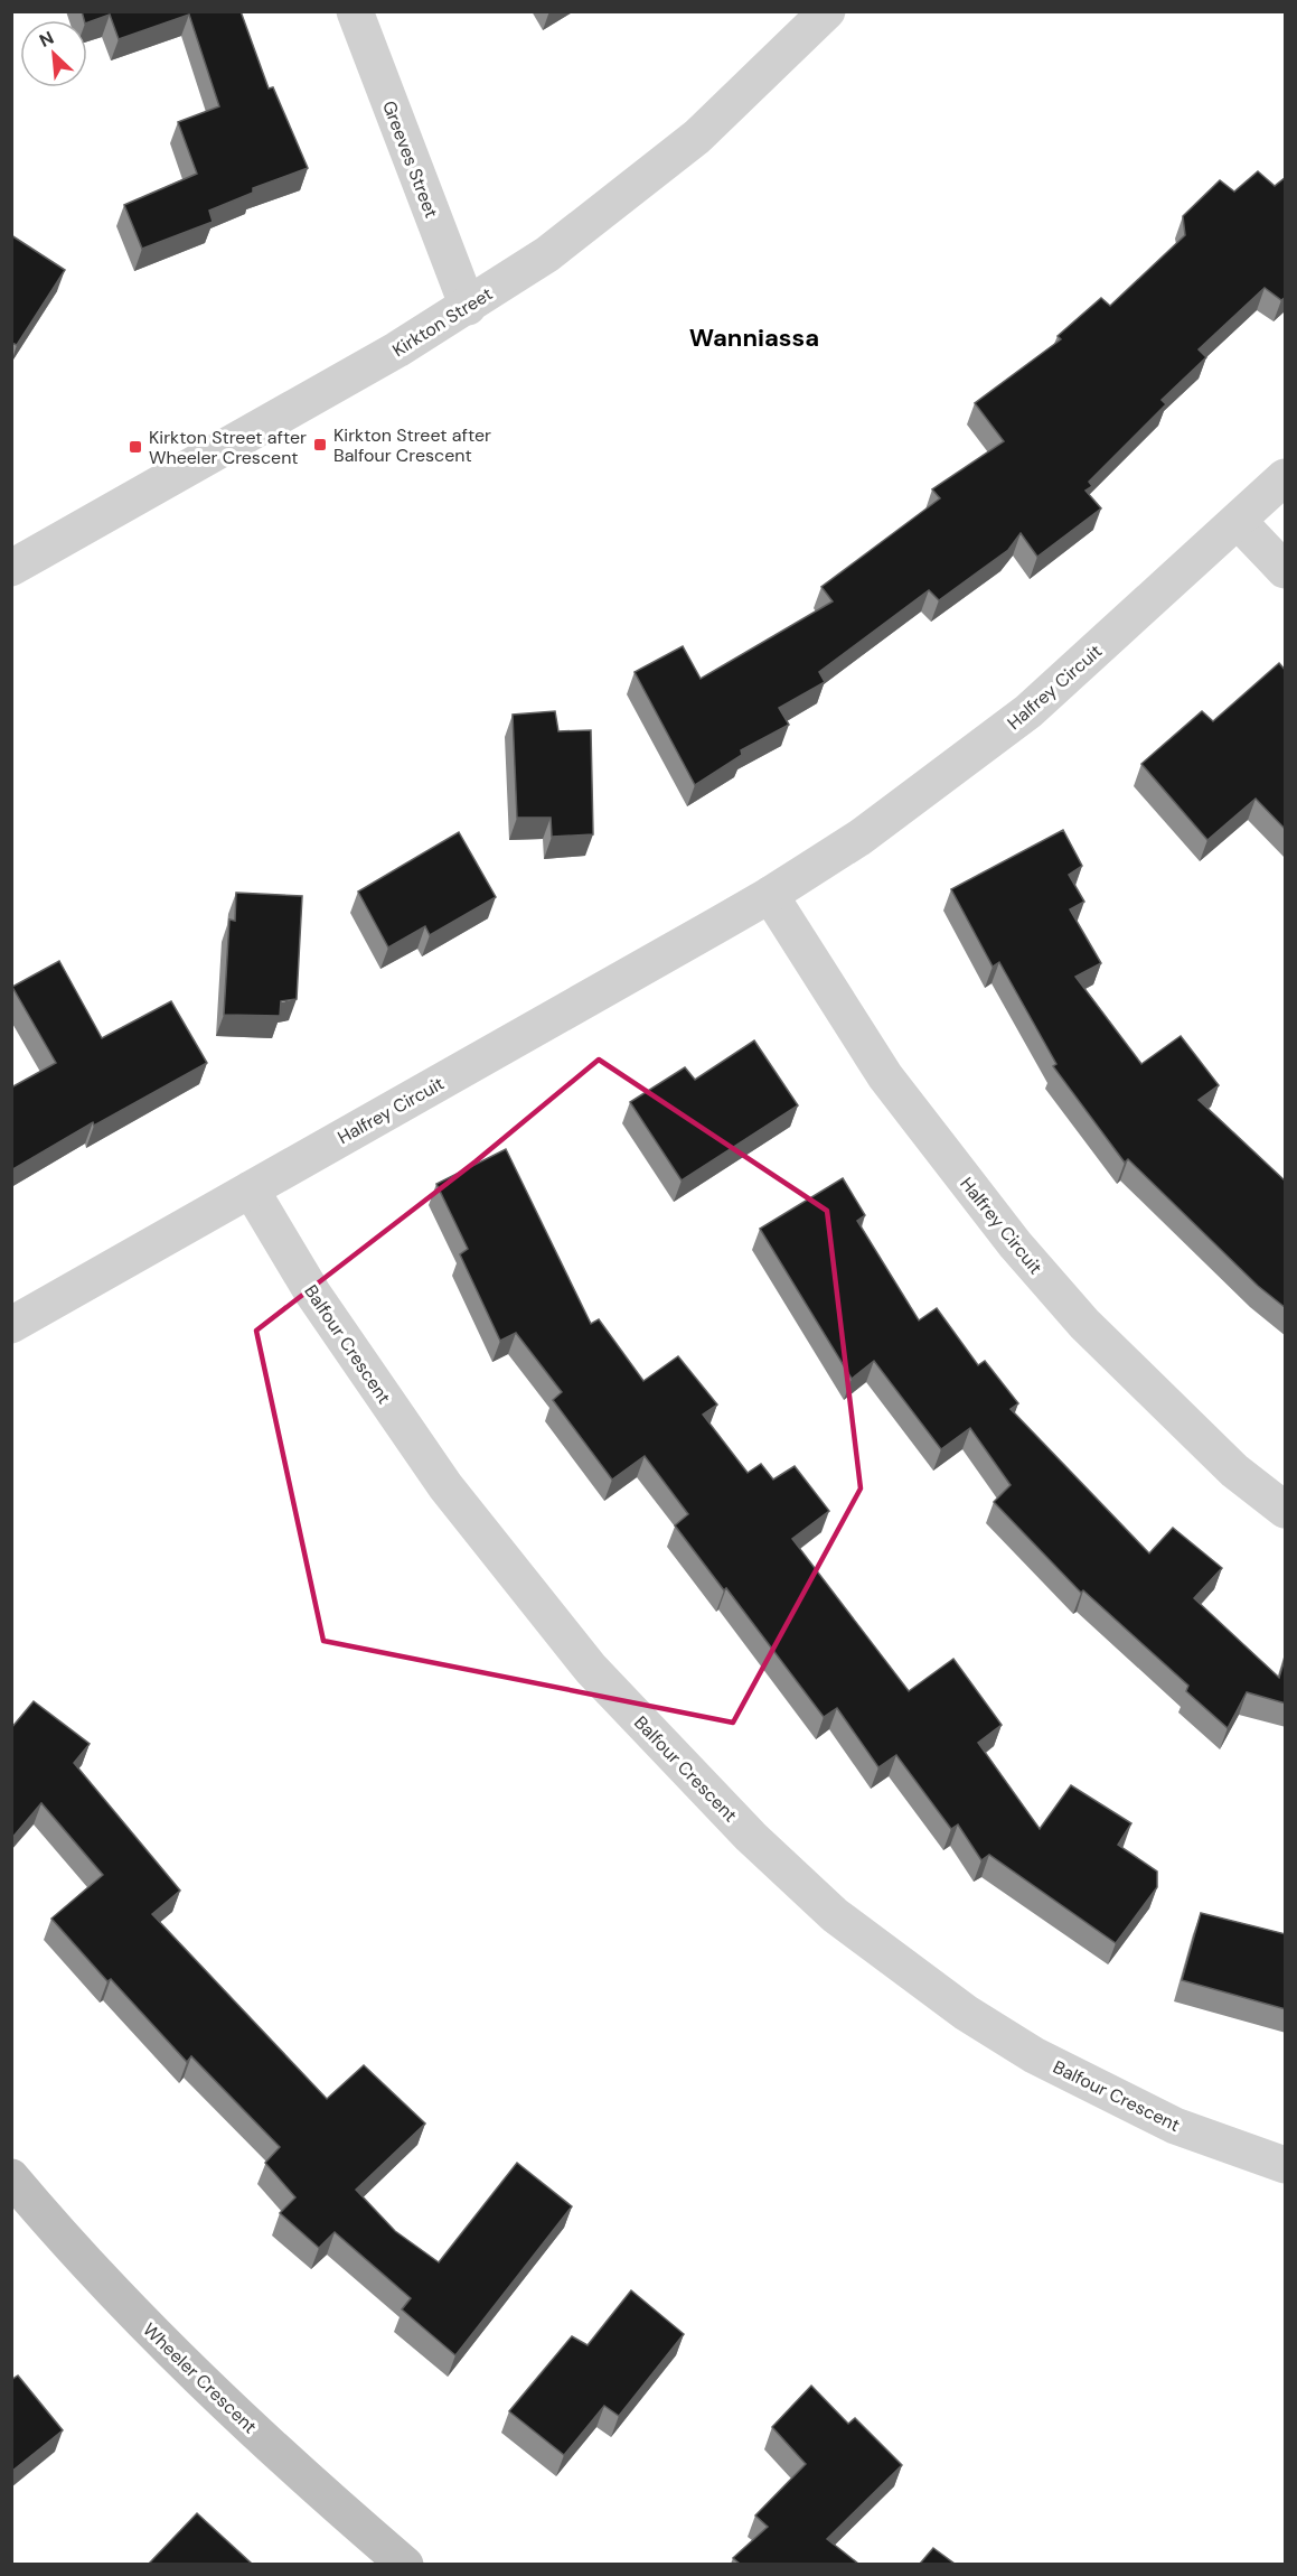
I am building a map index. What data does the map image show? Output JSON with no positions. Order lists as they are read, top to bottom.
{
  "streets": {
    "street": [
      "Greeves Street",
      "Kirkton Street",
      "Halfrey Circuit",
      "Balfour Crescent",
      "Wheeler Crescent"
    ]
  },
  "crossings": [
    ["Greeves Street", "Kirkton Street"],
    ["Halfrey Circuit", "Balfour Crescent"]
  ],
  "districts": ["Wanniassa"],
  "places": {
    "transit": ["Kirkton Street after Balfour Crescent", "Kirkton Street after Wheeler Crescent"]
  },
  "north": "top left"
}
